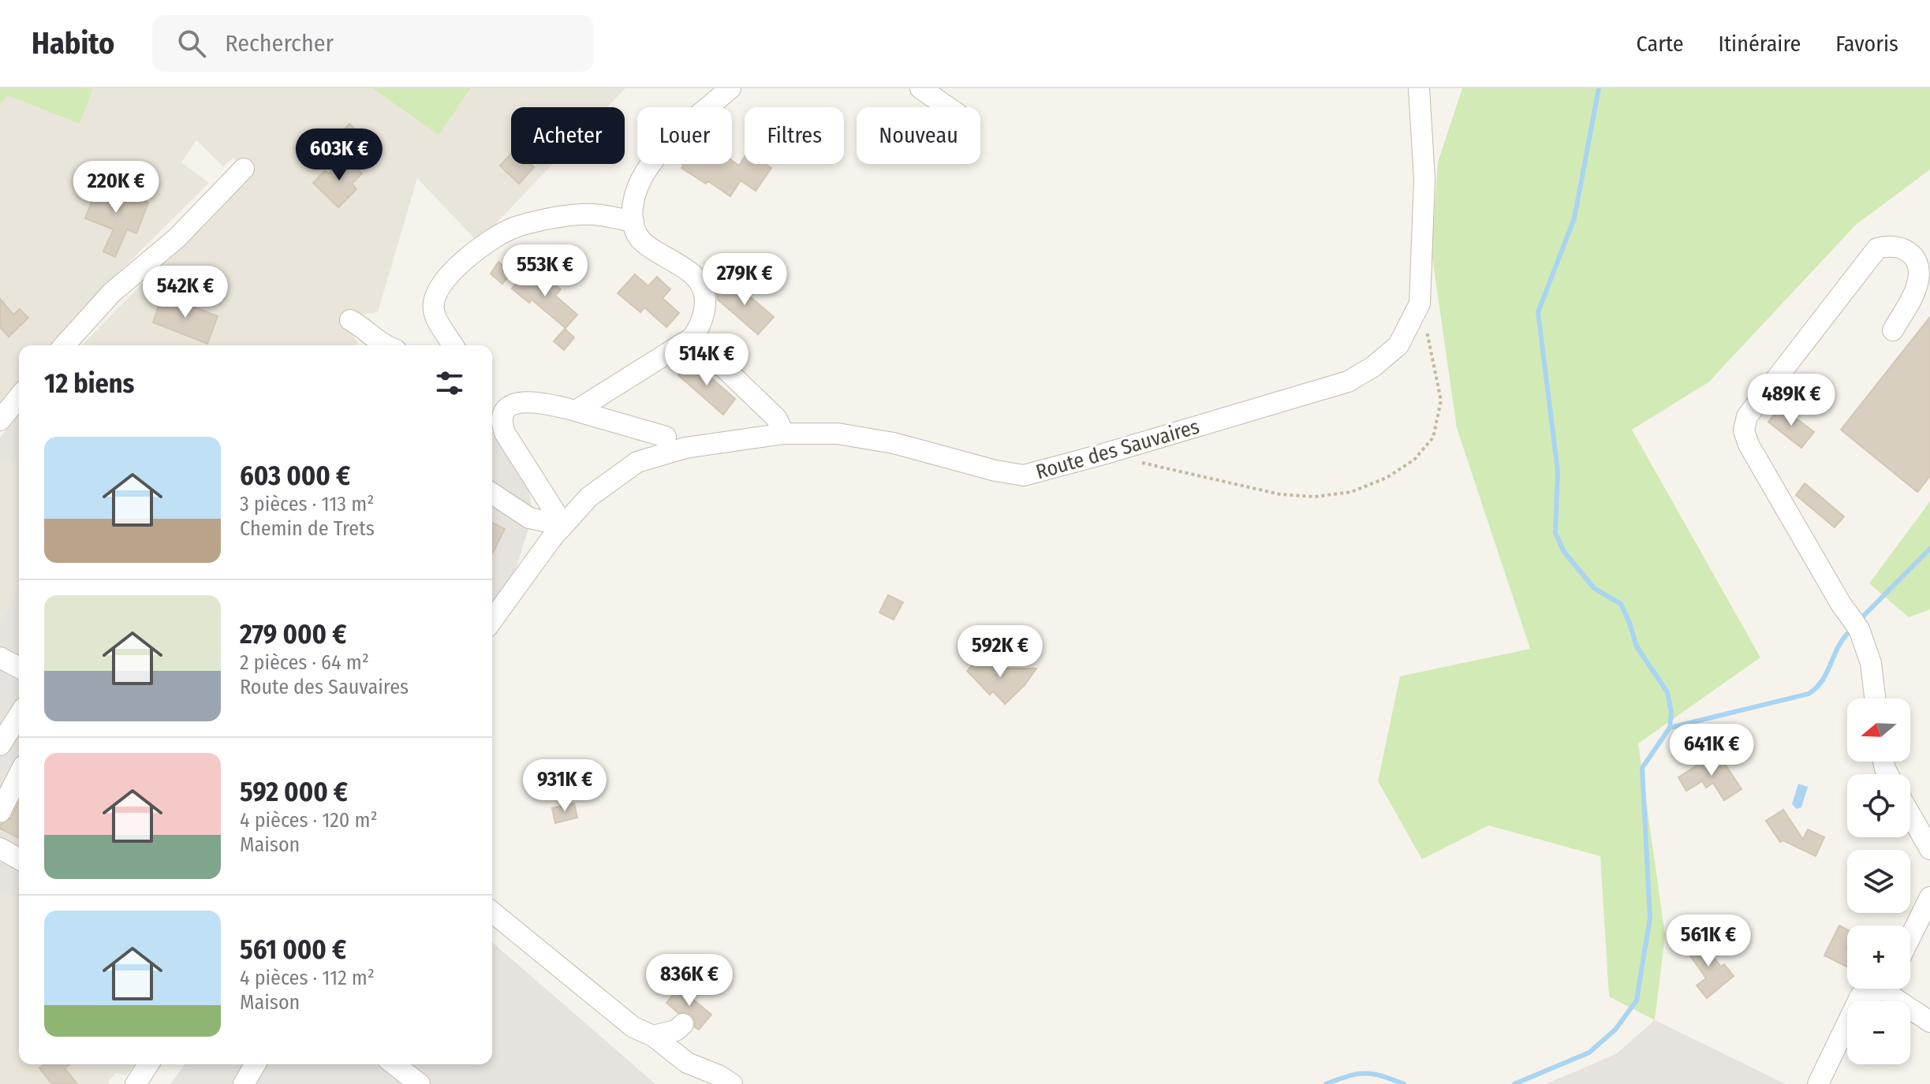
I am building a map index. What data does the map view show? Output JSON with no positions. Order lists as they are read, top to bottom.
{
  "streets": {
    "street": ["Route des Sauvaires"]
  },
  "north": "left",
  "page": {
    "header": "Habito",
    "search": "Rechercher",
    "nav": ["Carte", "Itinéraire", "Favoris"],
    "chip": [
      "Acheter",
      "Louer",
      "Filtres",
      "Nouveau"
    ],
    "price": [
      "603K €",
      "220K €",
      "553K €",
      "279K €",
      "542K €",
      "514K €",
      "489K €",
      "592K €",
      "641K €",
      "931K €",
      "561K €",
      "836K €"
    ],
    "heading": "12 biens",
    "list": [
      {
        "name": "603 000 €",
        "note": "3 pièces · 113 m² · Chemin de Trets"
      },
      {
        "name": "279 000 €",
        "note": "2 pièces · 64 m² · Route des Sauvaires"
      },
      {
        "name": "592 000 €",
        "note": "4 pièces · 120 m² · Maison"
      },
      {
        "name": "561 000 €",
        "note": "4 pièces · 112 m² · Maison"
      }
    ],
    "map_buttons": ["+", "−"]
  }
}
